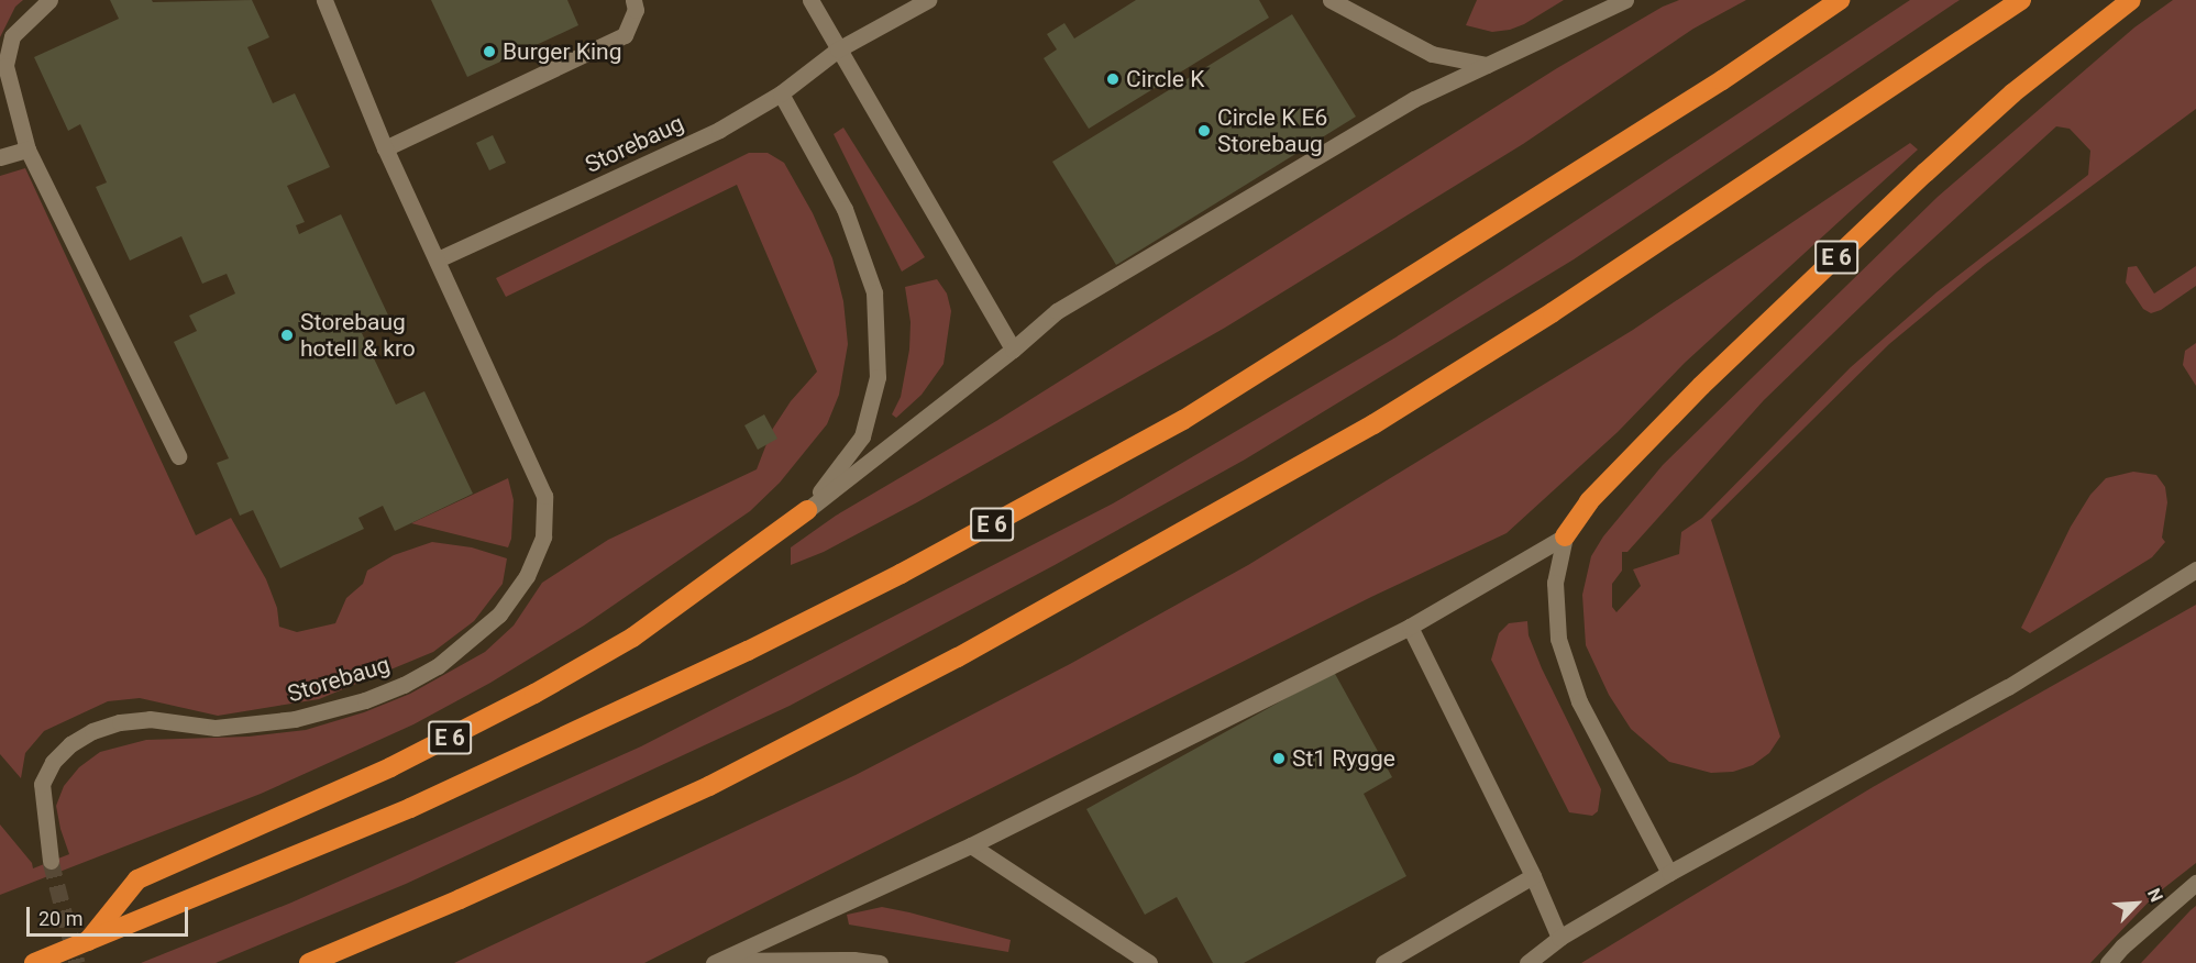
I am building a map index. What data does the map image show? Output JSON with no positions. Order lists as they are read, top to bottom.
{
  "streets": {
    "highway": ["E 6"],
    "lane": ["Storebaug"]
  },
  "places": [
    "Burger King",
    "Circle K",
    "Circle K E6 Storebaug",
    "Storebaug hotell & kro",
    "St1 Rygge"
  ],
  "scale_bar": "20 m",
  "north": "top right"
}
